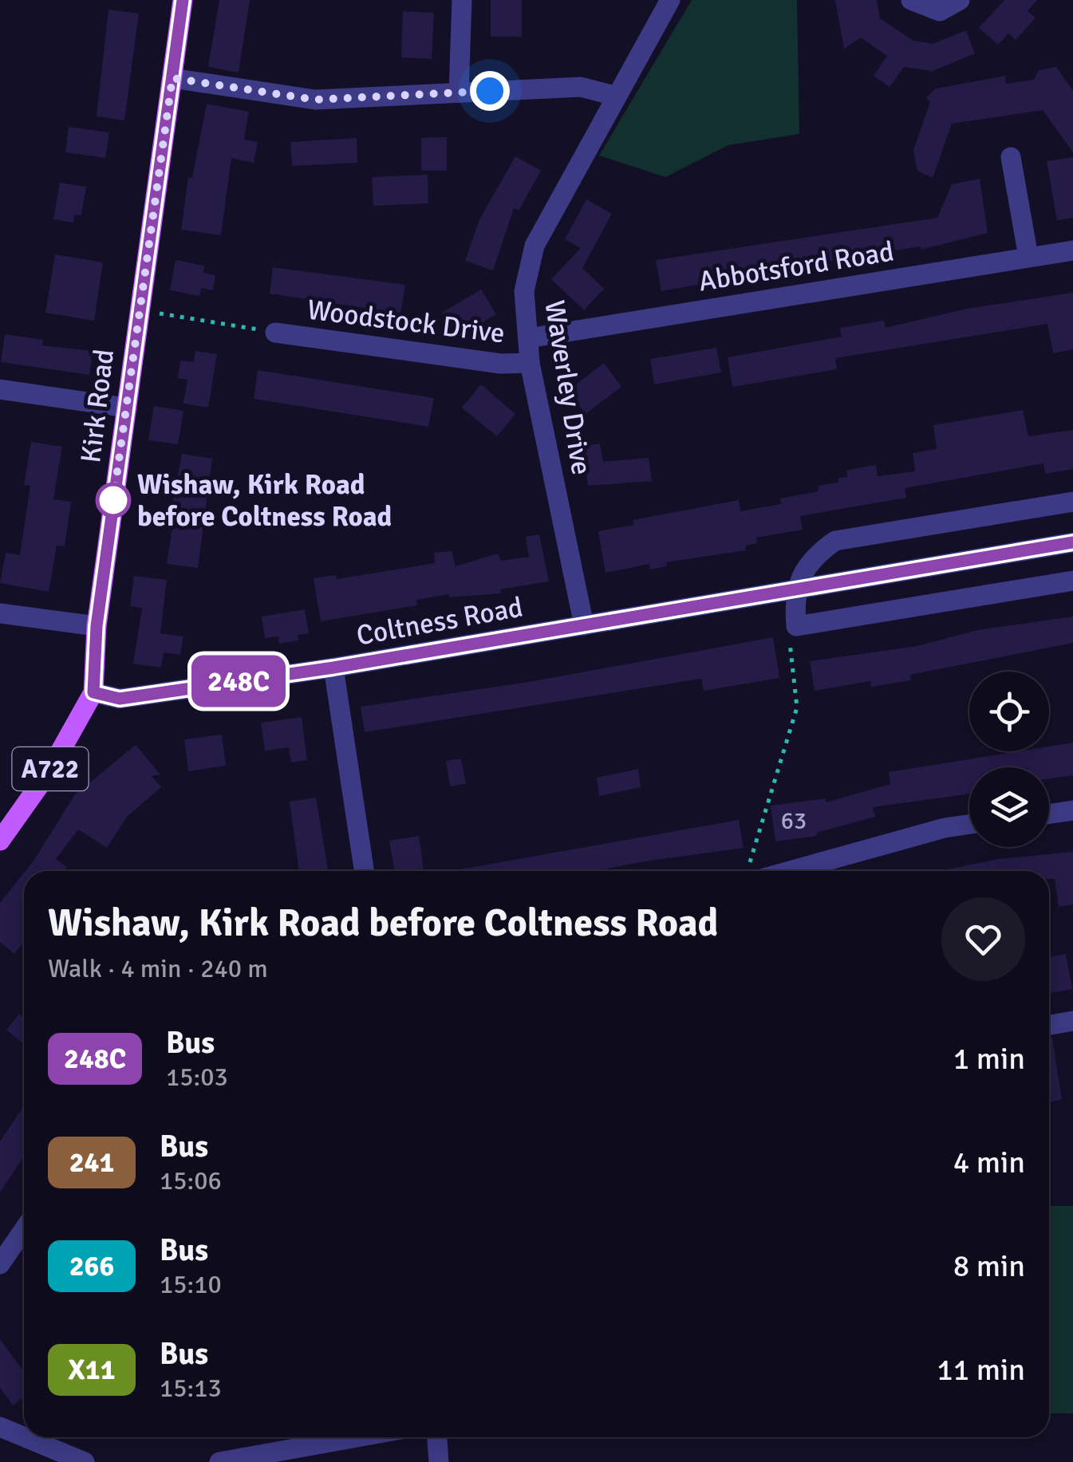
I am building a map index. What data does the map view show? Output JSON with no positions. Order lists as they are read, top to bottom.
{
  "streets": {
    "main road": ["Kirk Road", "A722"],
    "street": [
      "Abbotsford Road",
      "Woodstock Drive",
      "Waverley Drive",
      "Coltness Road"
    ]
  },
  "crossings": [
    ["Abbotsford Road", "Waverley Drive"],
    ["Woodstock Drive", "Waverley Drive"],
    ["Waverley Drive", "Coltness Road"],
    ["Kirk Road", "Coltness Road"]
  ],
  "places": ["Wishaw, Kirk Road before Coltness Road"],
  "lines": ["bus line 248C"],
  "house_numbers": ["63"],
  "page": {
    "on_map": "248C",
    "heading": ["Wishaw, Kirk Road before Coltness Road", "Walk · 4 min · 240 m"],
    "list": [
      {
        "mark": "248C",
        "name": "Bus",
        "note": "15:03",
        "value": "1 min"
      },
      {
        "mark": "241",
        "name": "Bus",
        "note": "15:06",
        "value": "4 min"
      },
      {
        "mark": "266",
        "name": "Bus",
        "note": "15:10",
        "value": "8 min"
      },
      {
        "mark": "X11",
        "name": "Bus",
        "note": "15:13",
        "value": "11 min"
      }
    ]
  }
}
